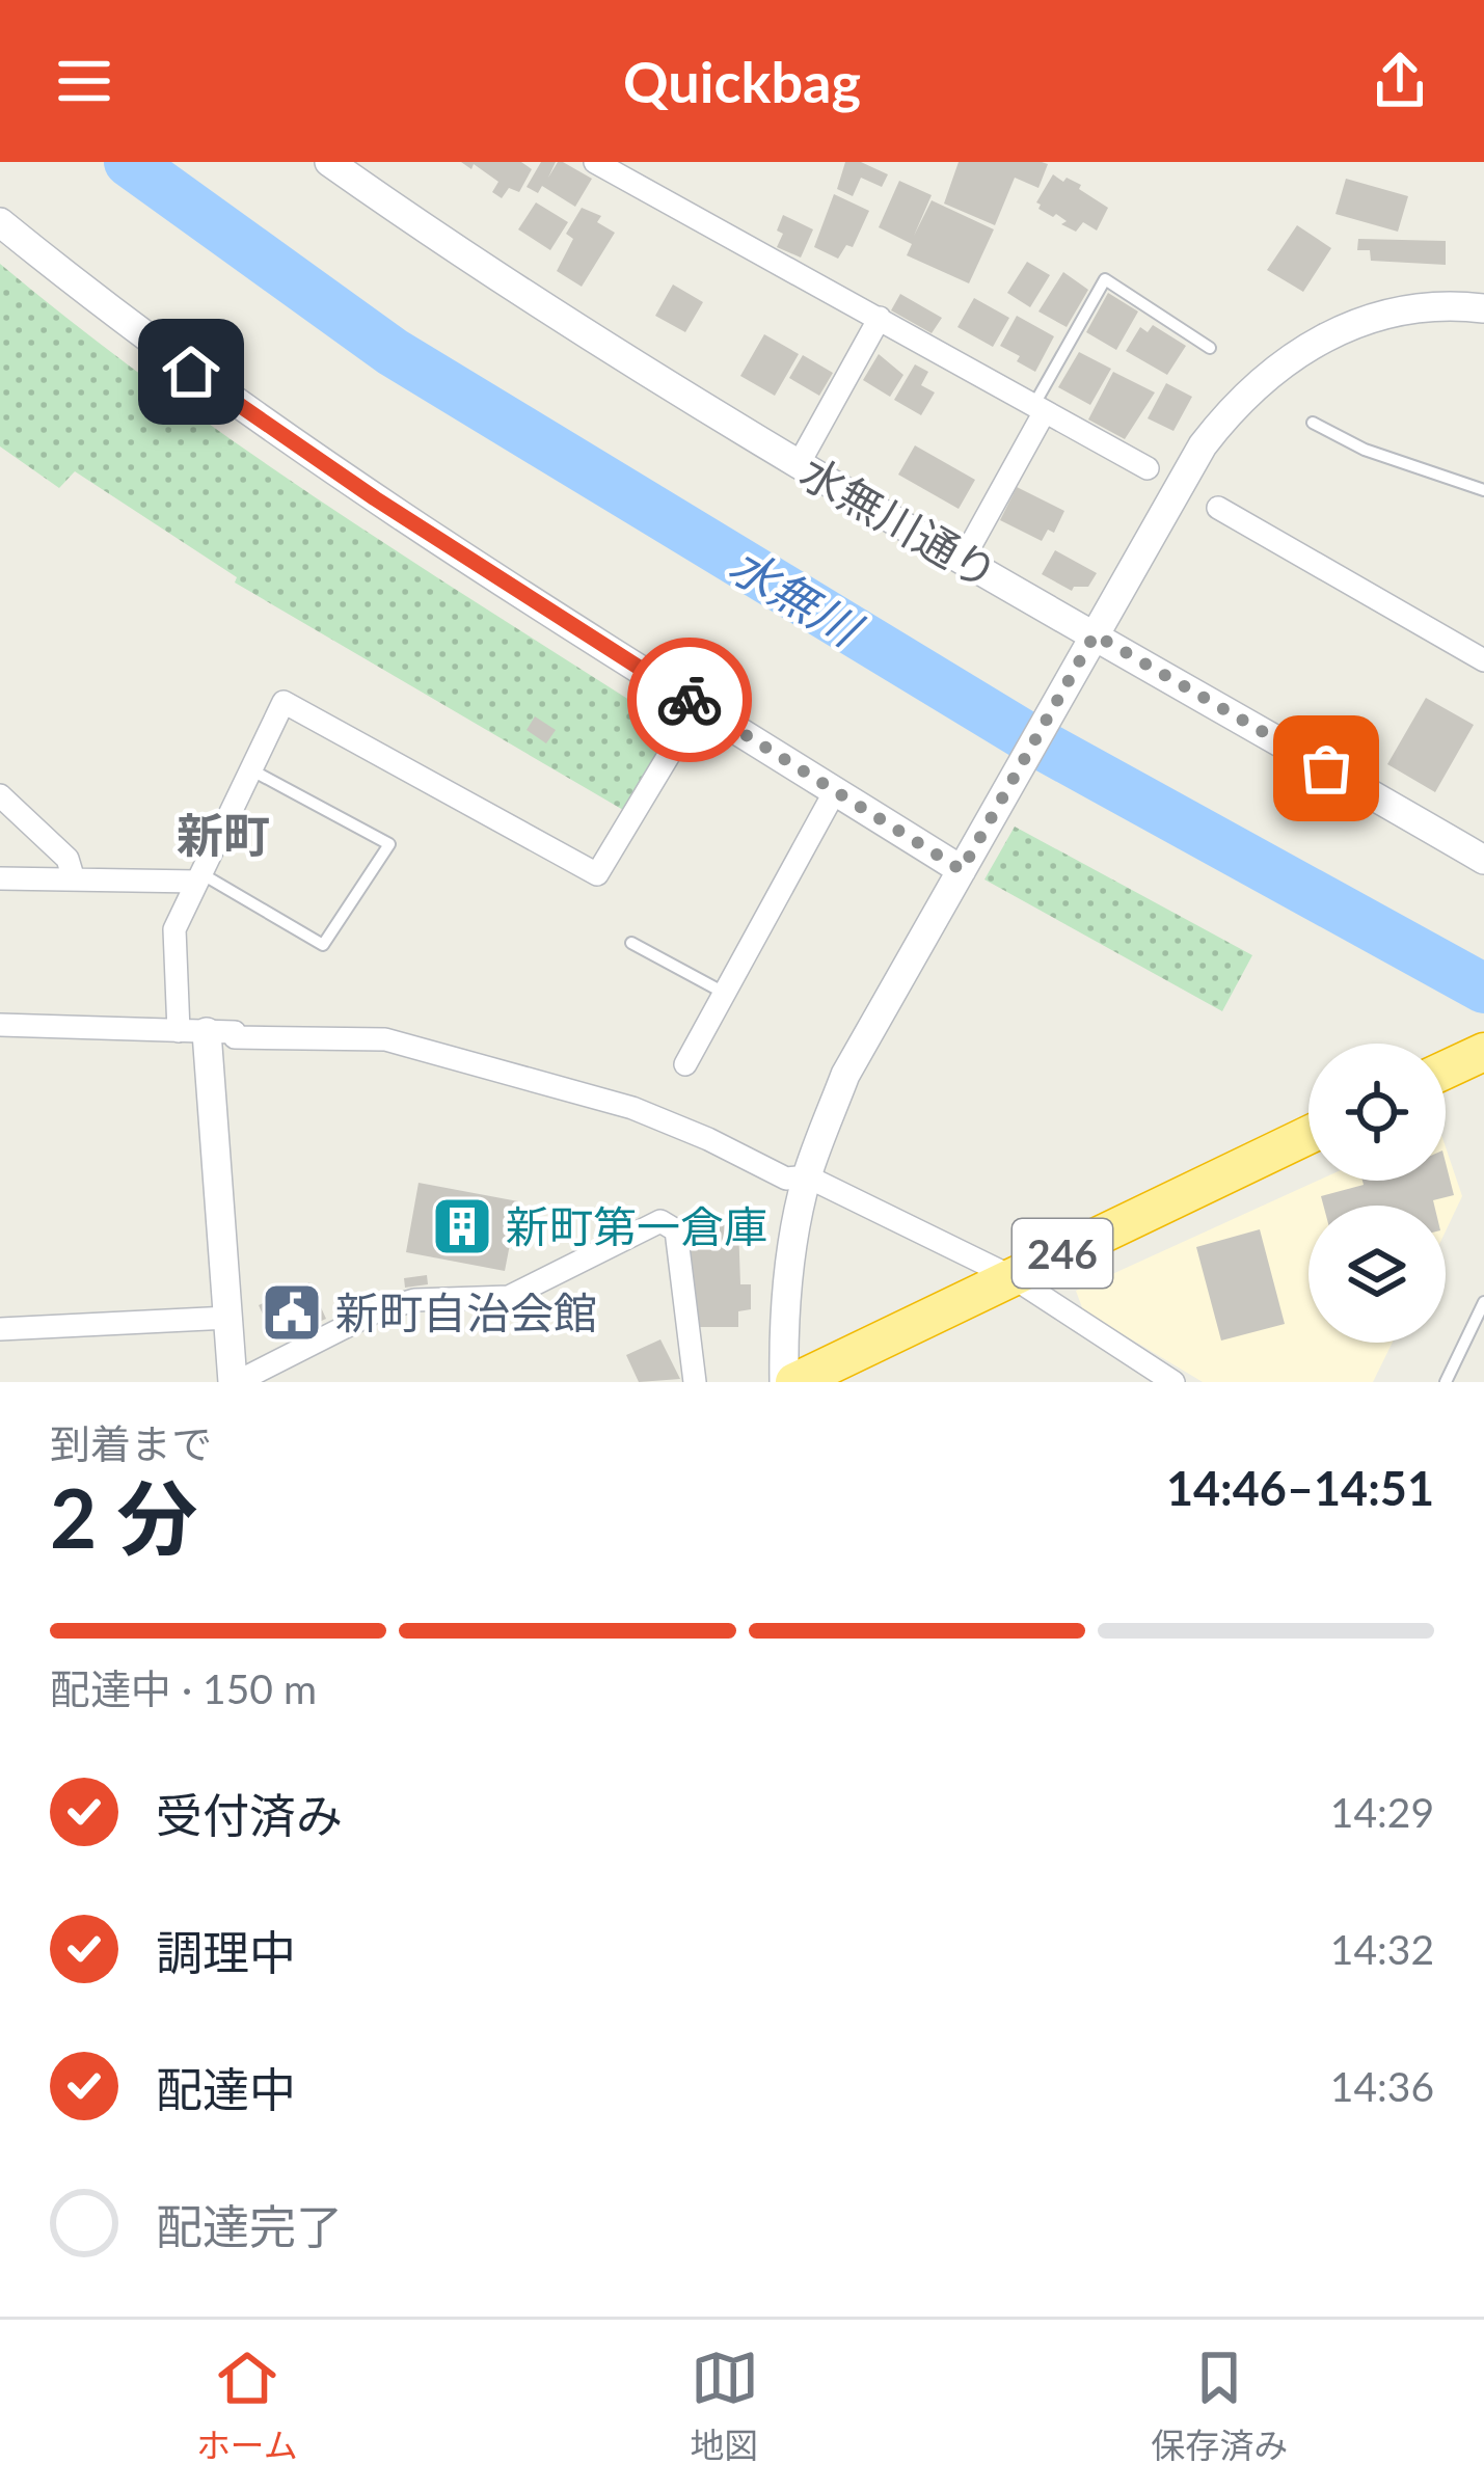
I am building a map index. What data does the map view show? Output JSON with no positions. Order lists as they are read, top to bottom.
{
  "streets": {
    "highway": ["246"],
    "street": ["水無川通り"]
  },
  "districts": ["新町"],
  "water": ["水無川"],
  "places": {
    "building": ["新町第一倉庫"],
    "public building": ["新町自治会館"]
  },
  "page": {
    "header": "Quickbag",
    "heading": ["2 分", "到着まで", "14:46–14:51"],
    "bar": "配達中 · 150 m",
    "list": [
      ["受付済み", "14:29"],
      ["調理中", "14:32"],
      ["配達中", "14:36"],
      "配達完了"
    ],
    "tabs": ["ホーム", "地図", "保存済み"]
  }
}
